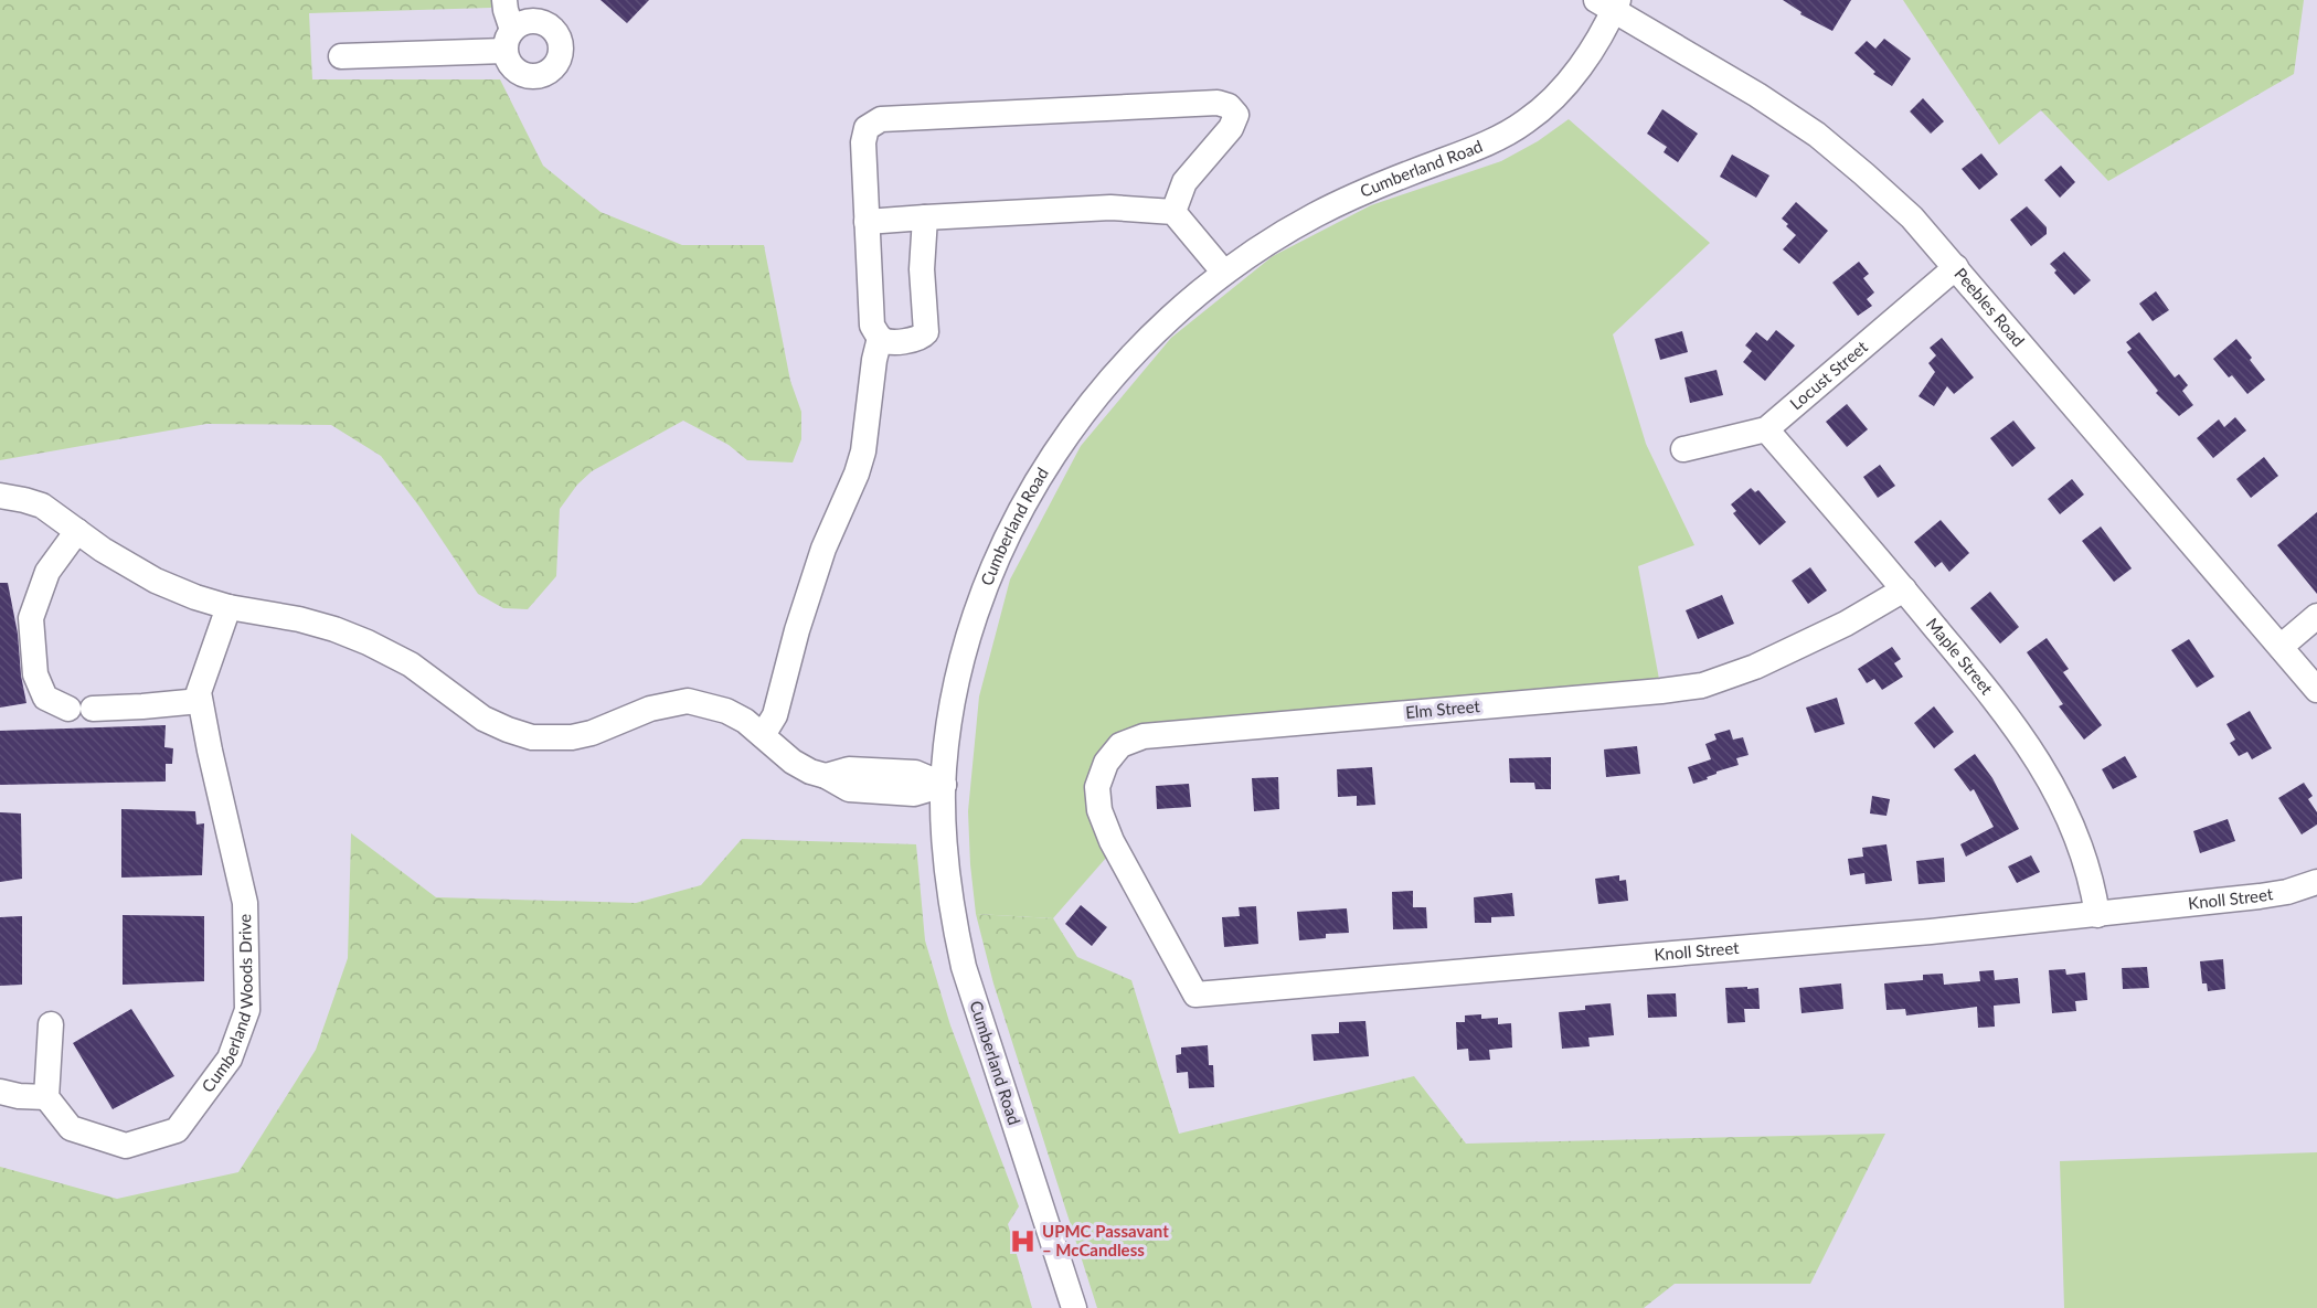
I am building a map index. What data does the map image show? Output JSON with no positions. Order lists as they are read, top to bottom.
{
  "streets": {
    "street": [
      "Cumberland Road",
      "Peebles Road",
      "Locust Street",
      "Maple Street",
      "Elm Street",
      "Knoll Street",
      "Cumberland Woods Drive"
    ]
  },
  "crossings": [
    ["Cumberland Road", "Peebles Road"],
    ["Peebles Road", "Locust Street"],
    ["Locust Street", "Maple Street"],
    ["Maple Street", "Elm Street"],
    ["Maple Street", "Knoll Street"],
    ["Elm Street", "Knoll Street"]
  ],
  "places": {
    "hospital": ["UPMC Passavant – McCandless"]
  }
}
